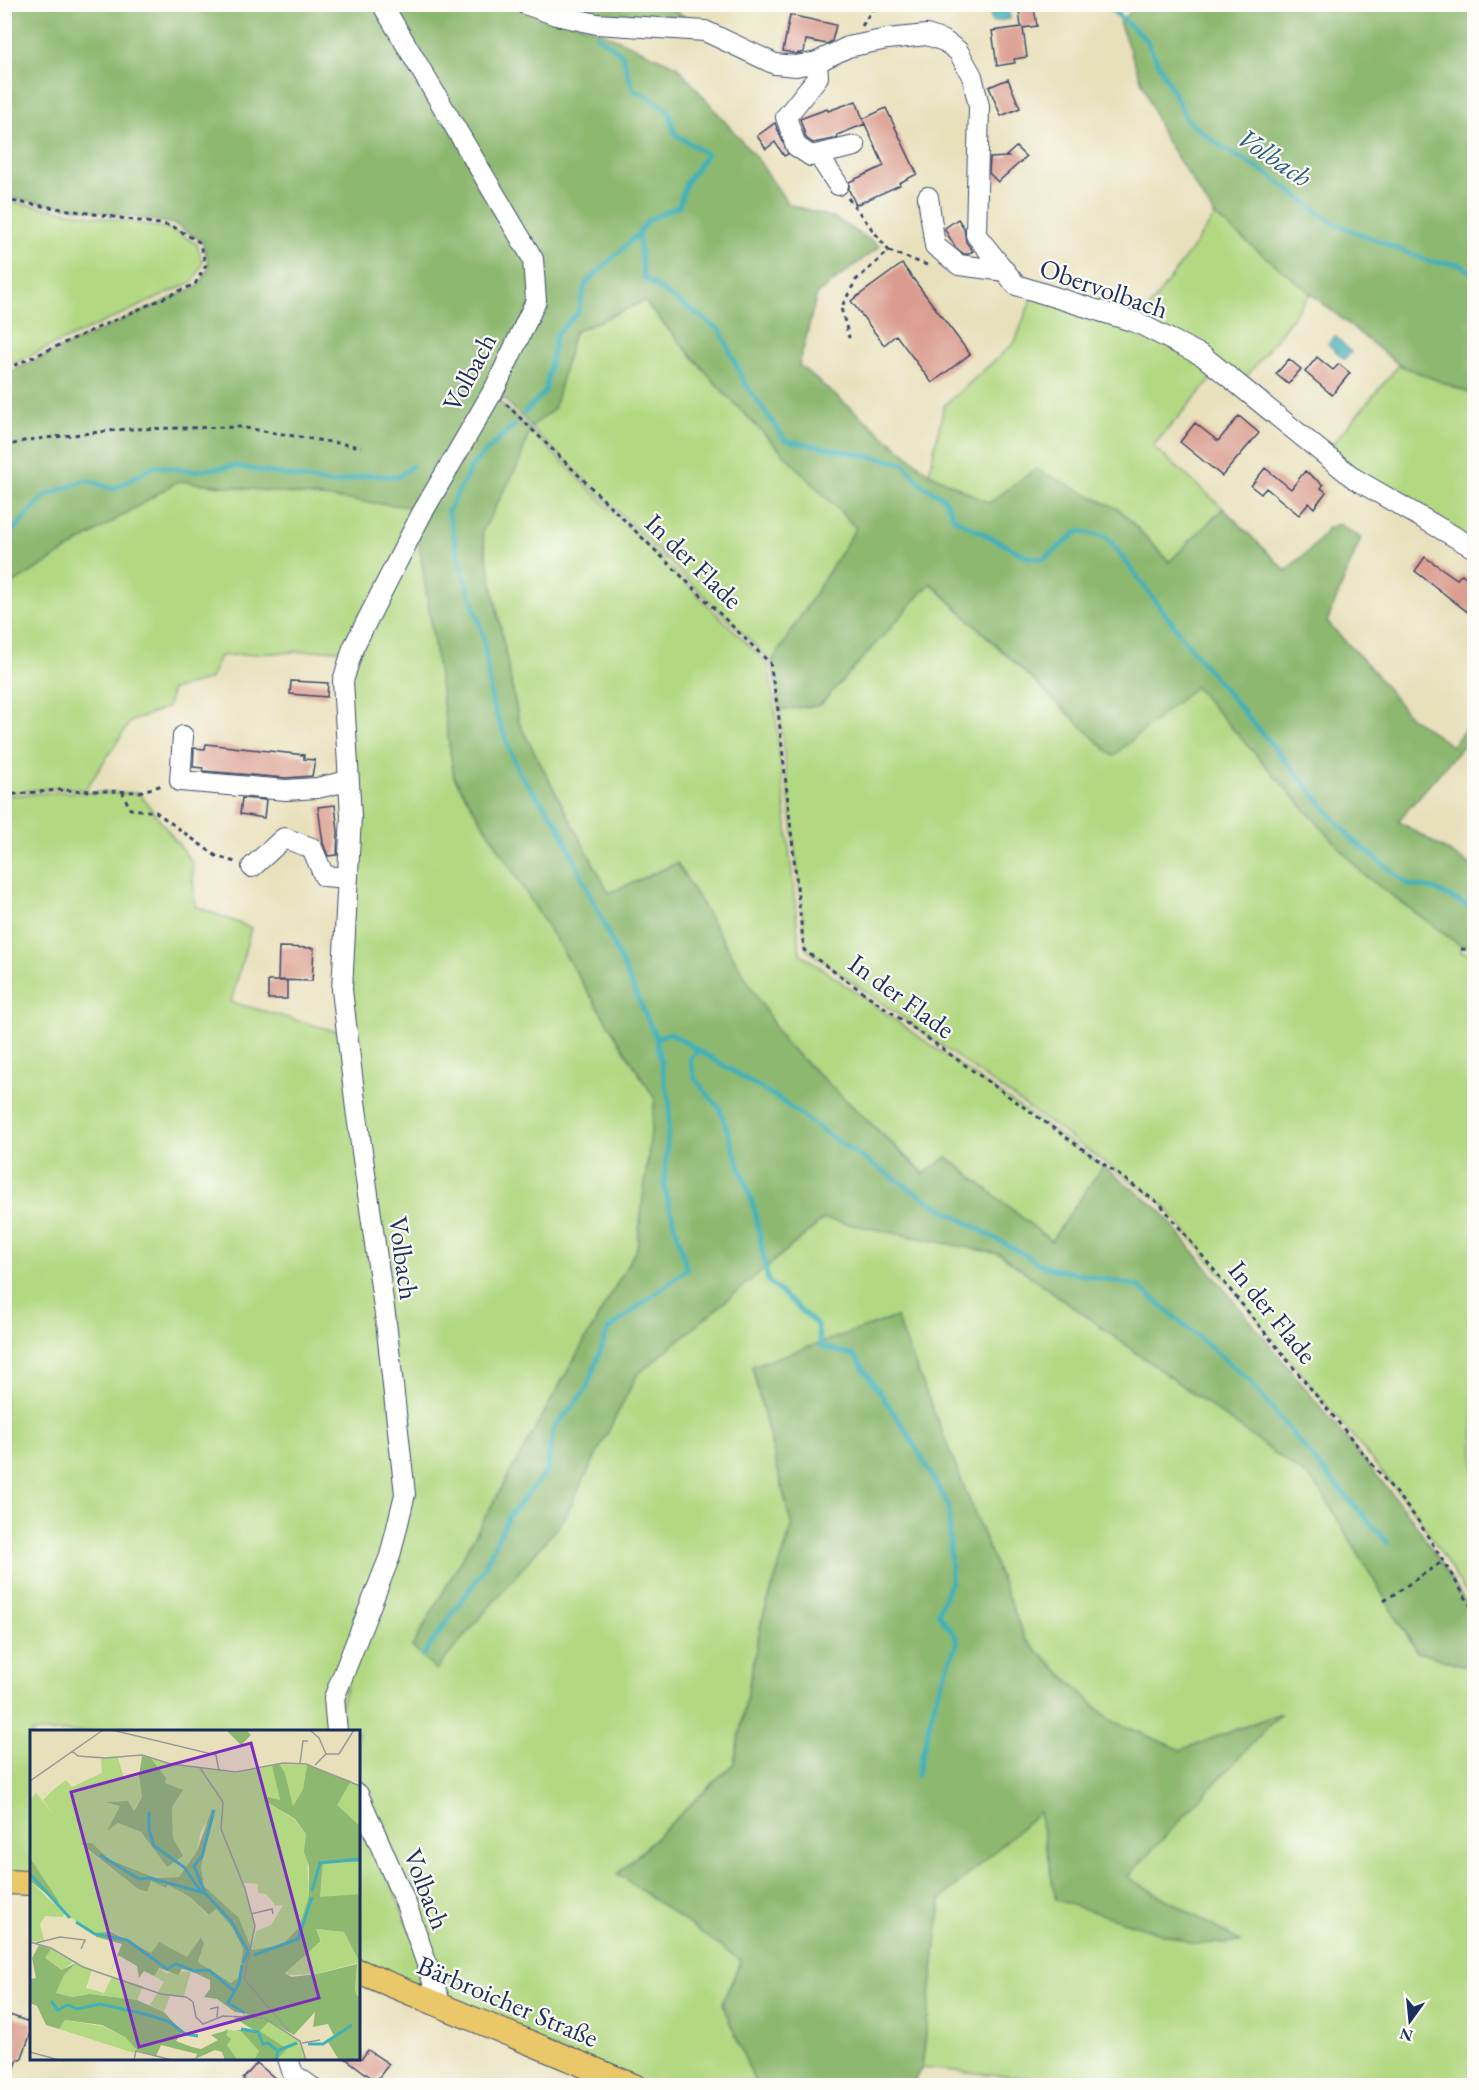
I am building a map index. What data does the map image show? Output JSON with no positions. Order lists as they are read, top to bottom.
{
  "streets": {
    "main road": ["Bärbroicher Straße"],
    "street": ["Obervolbach", "Volbach"],
    "path": ["In der Flade"]
  },
  "crossings": [
    ["Volbach", "In der Flade"],
    ["Volbach", "Bärbroicher Straße"]
  ],
  "water": ["Volbach"],
  "north": "bottom"
}
